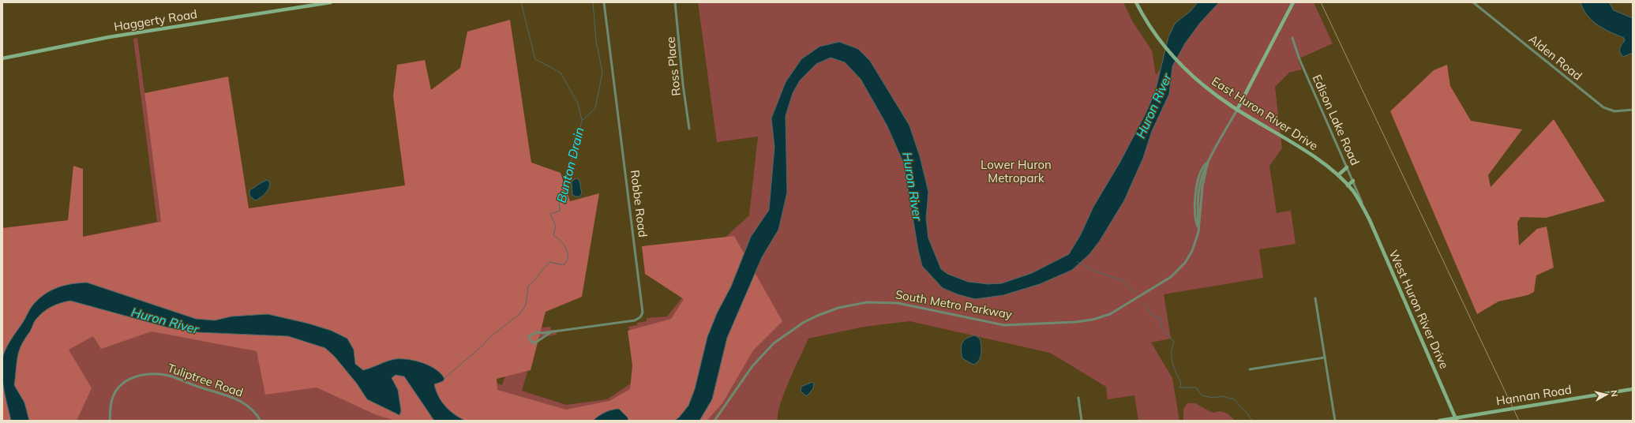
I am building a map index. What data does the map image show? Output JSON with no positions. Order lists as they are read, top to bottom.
{
  "streets": {
    "main road": [
      "Haggerty Road",
      "East Huron River Drive",
      "West Huron River Drive",
      "Hannan Road"
    ],
    "street": [
      "Alden Road",
      "Ross Place",
      "Edison Lake Road",
      "Robbe Road",
      "South Metro Parkway",
      "Tuliptree Road"
    ]
  },
  "crossings": [
    ["East Huron River Drive", "Edison Lake Road"],
    ["East Huron River Drive", "South Metro Parkway"],
    ["East Huron River Drive", "West Huron River Drive"],
    ["Edison Lake Road", "West Huron River Drive"],
    ["West Huron River Drive", "Hannan Road"]
  ],
  "water": ["Huron River", "Bunton Drain"],
  "parks": ["Lower Huron Metropark"],
  "north": "right"
}
